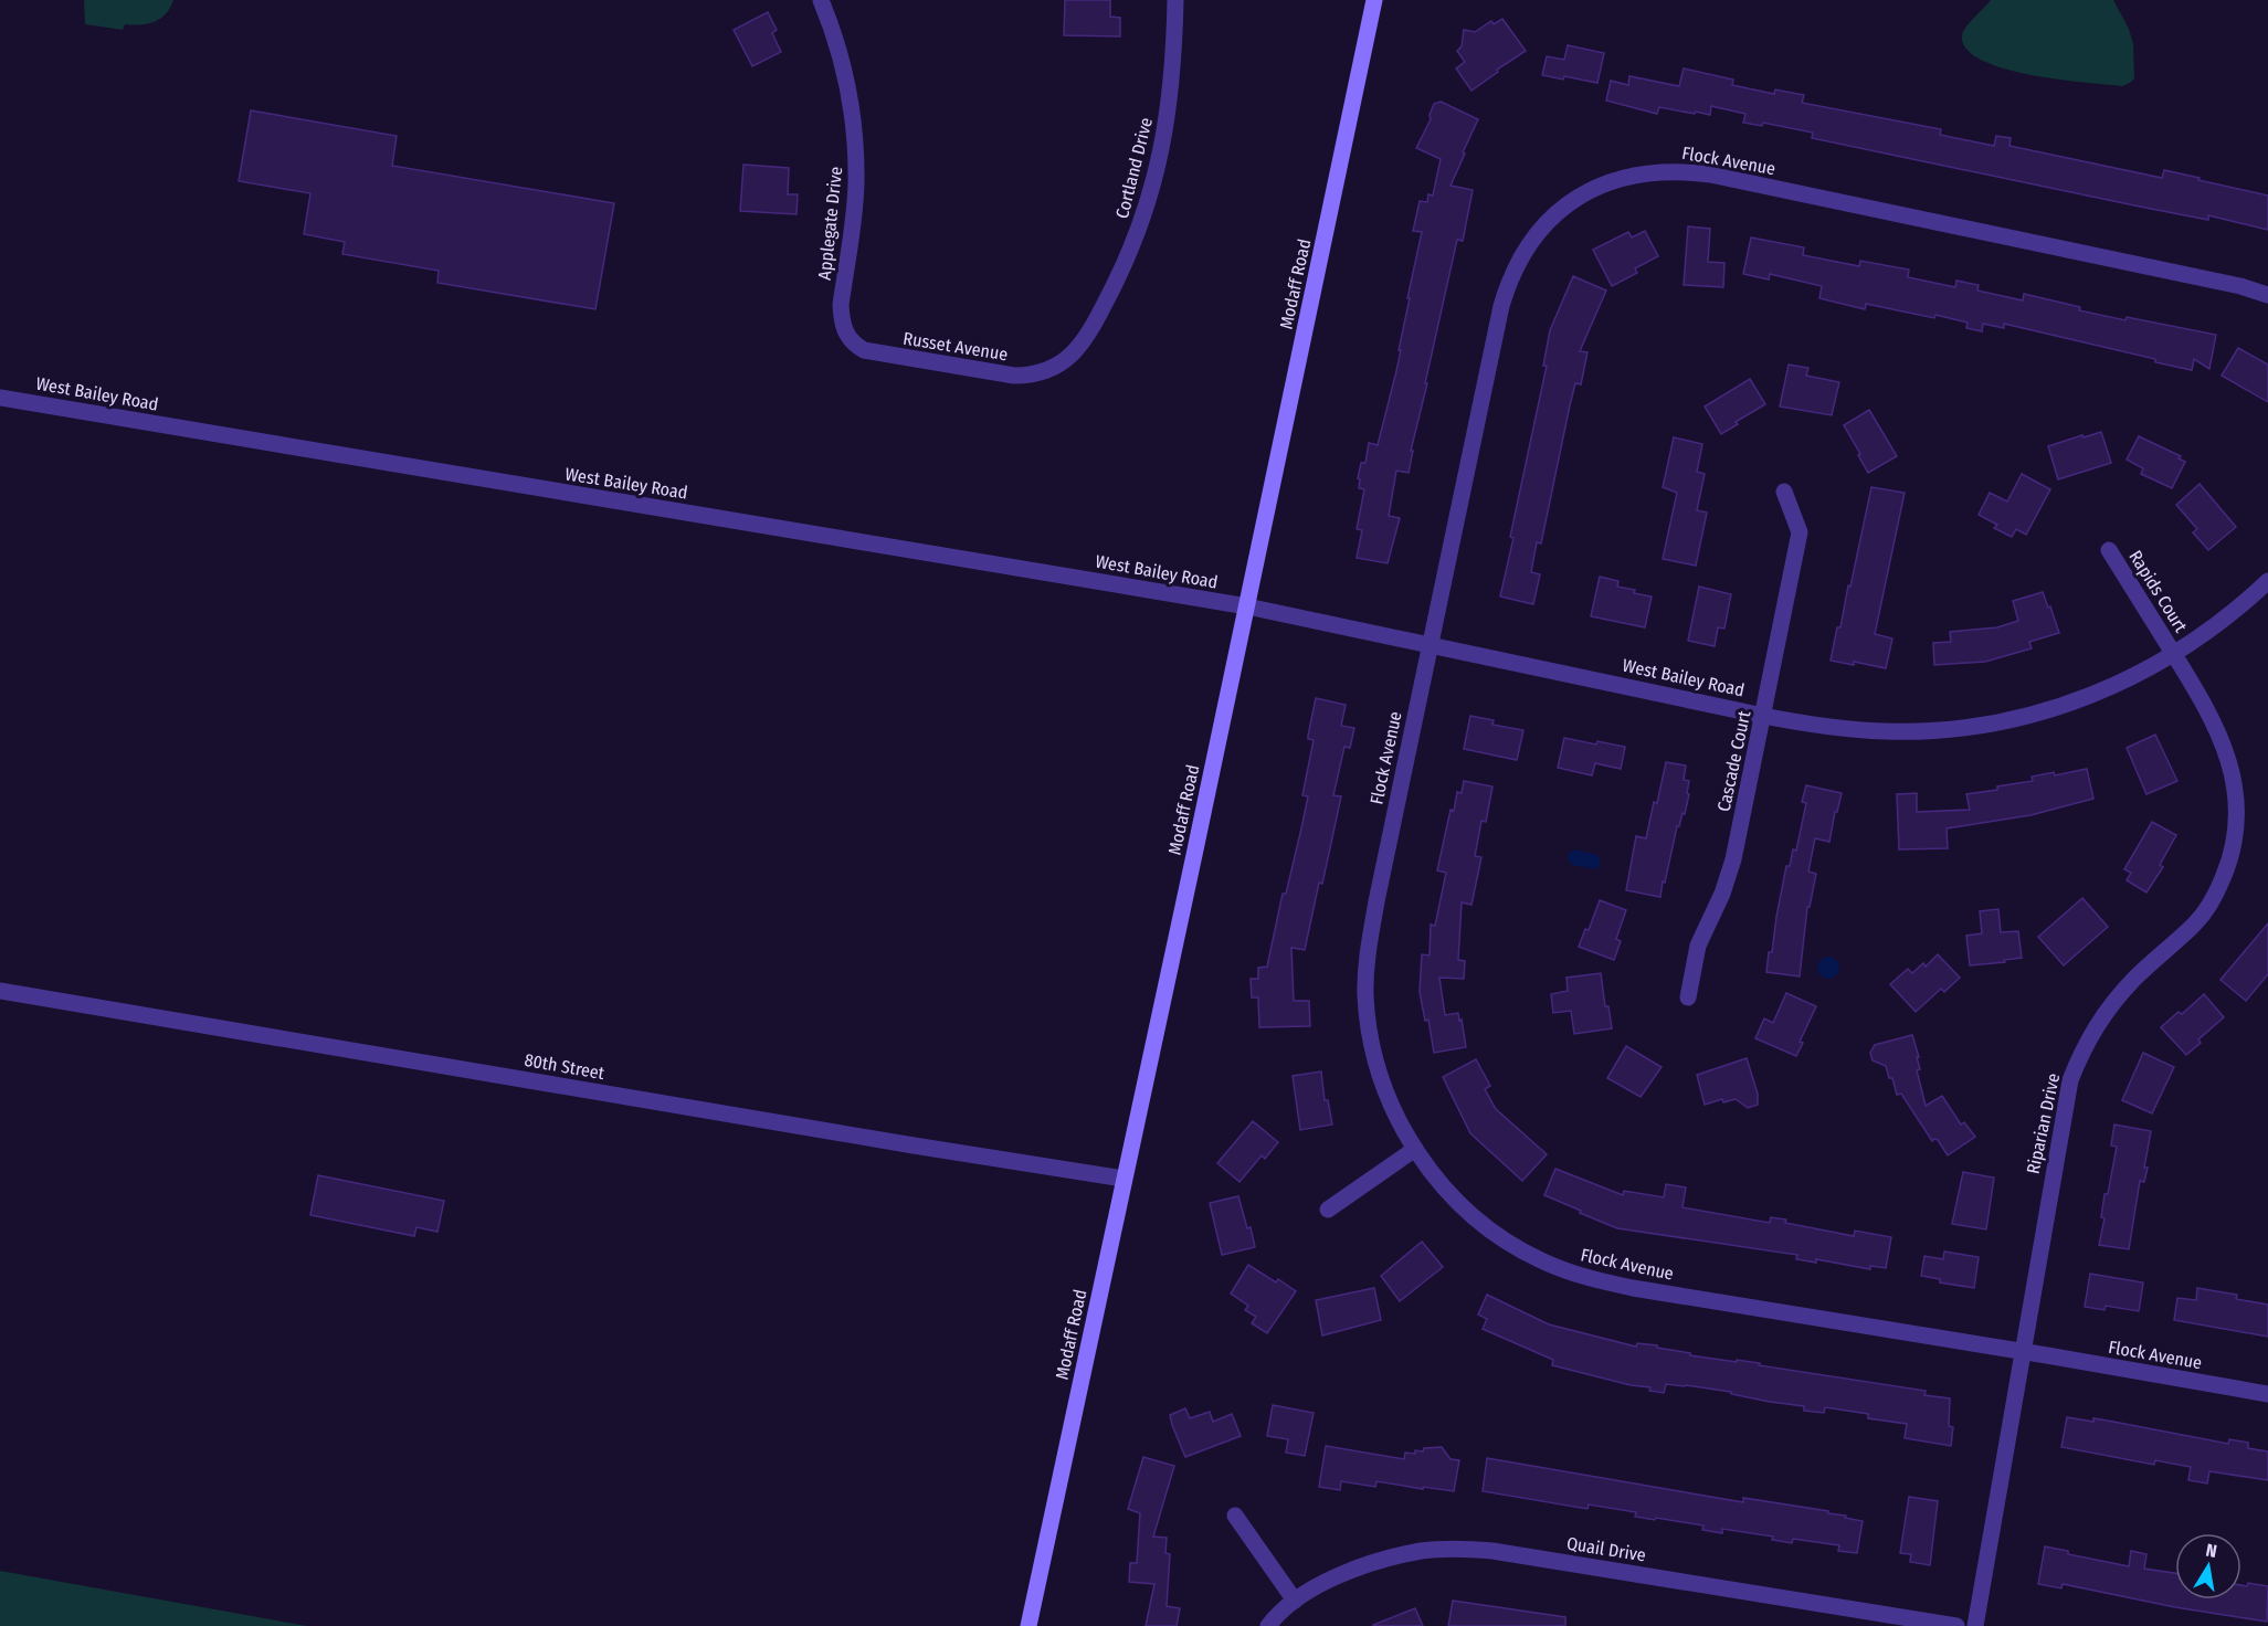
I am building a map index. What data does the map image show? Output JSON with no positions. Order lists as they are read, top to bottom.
{
  "streets": {
    "street": [
      "Flock Avenue",
      "Cortland Drive",
      "Applegate Drive",
      "Modaff Road",
      "Russet Avenue",
      "West Bailey Road",
      "Rapids Court",
      "Cascade Court",
      "80th Street",
      "Riparian Drive",
      "Quail Drive"
    ]
  },
  "crossings": [
    ["Flock Avenue", "West Bailey Road"],
    ["Flock Avenue", "Riparian Drive"],
    ["Cortland Drive", "Russet Avenue"],
    ["Applegate Drive", "Russet Avenue"],
    ["Modaff Road", "West Bailey Road"],
    ["Modaff Road", "80th Street"],
    ["West Bailey Road", "Rapids Court"],
    ["West Bailey Road", "Cascade Court"],
    ["West Bailey Road", "Riparian Drive"],
    ["Rapids Court", "Riparian Drive"]
  ],
  "north": "top"
}
